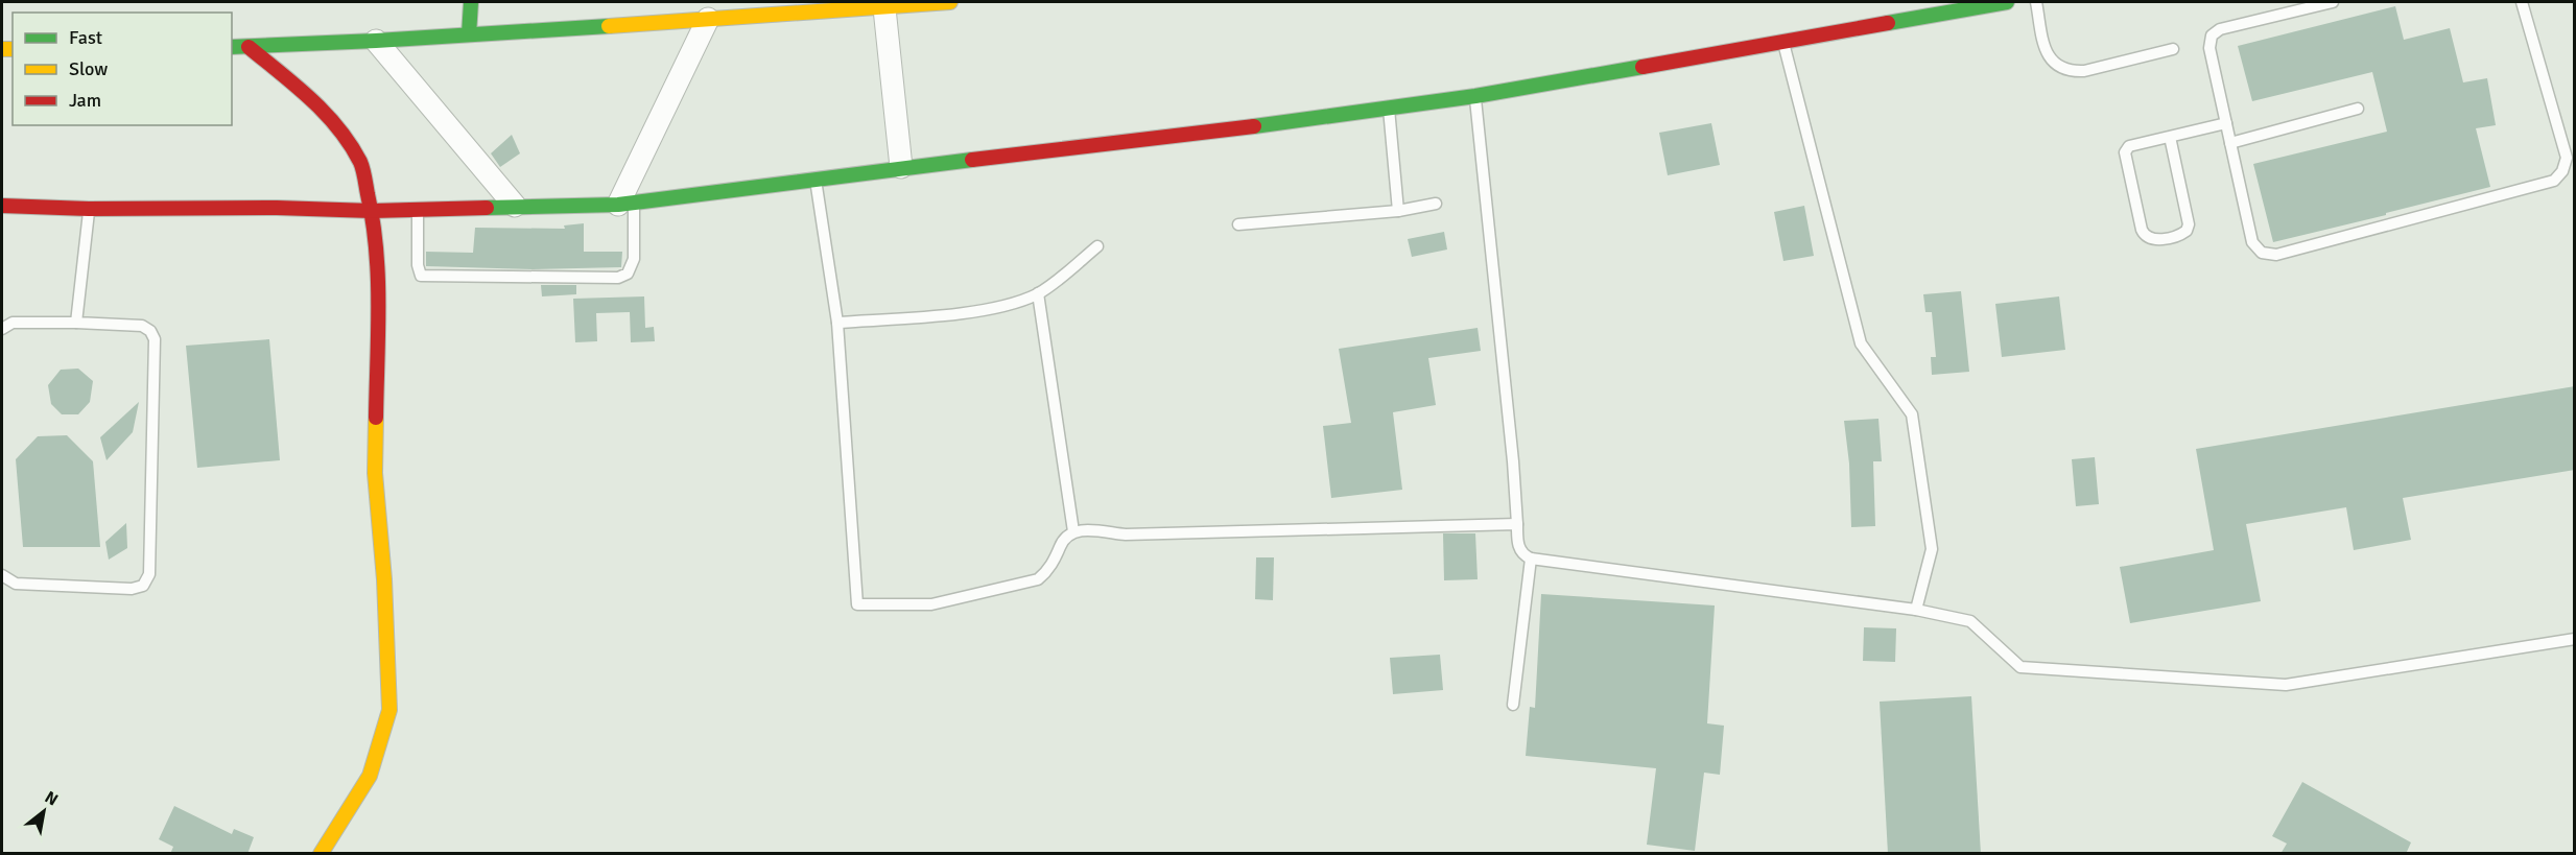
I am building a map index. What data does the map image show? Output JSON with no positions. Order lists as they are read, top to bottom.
{
  "legend": ["Fast", "Slow", "Jam"],
  "north": "top right"
}
